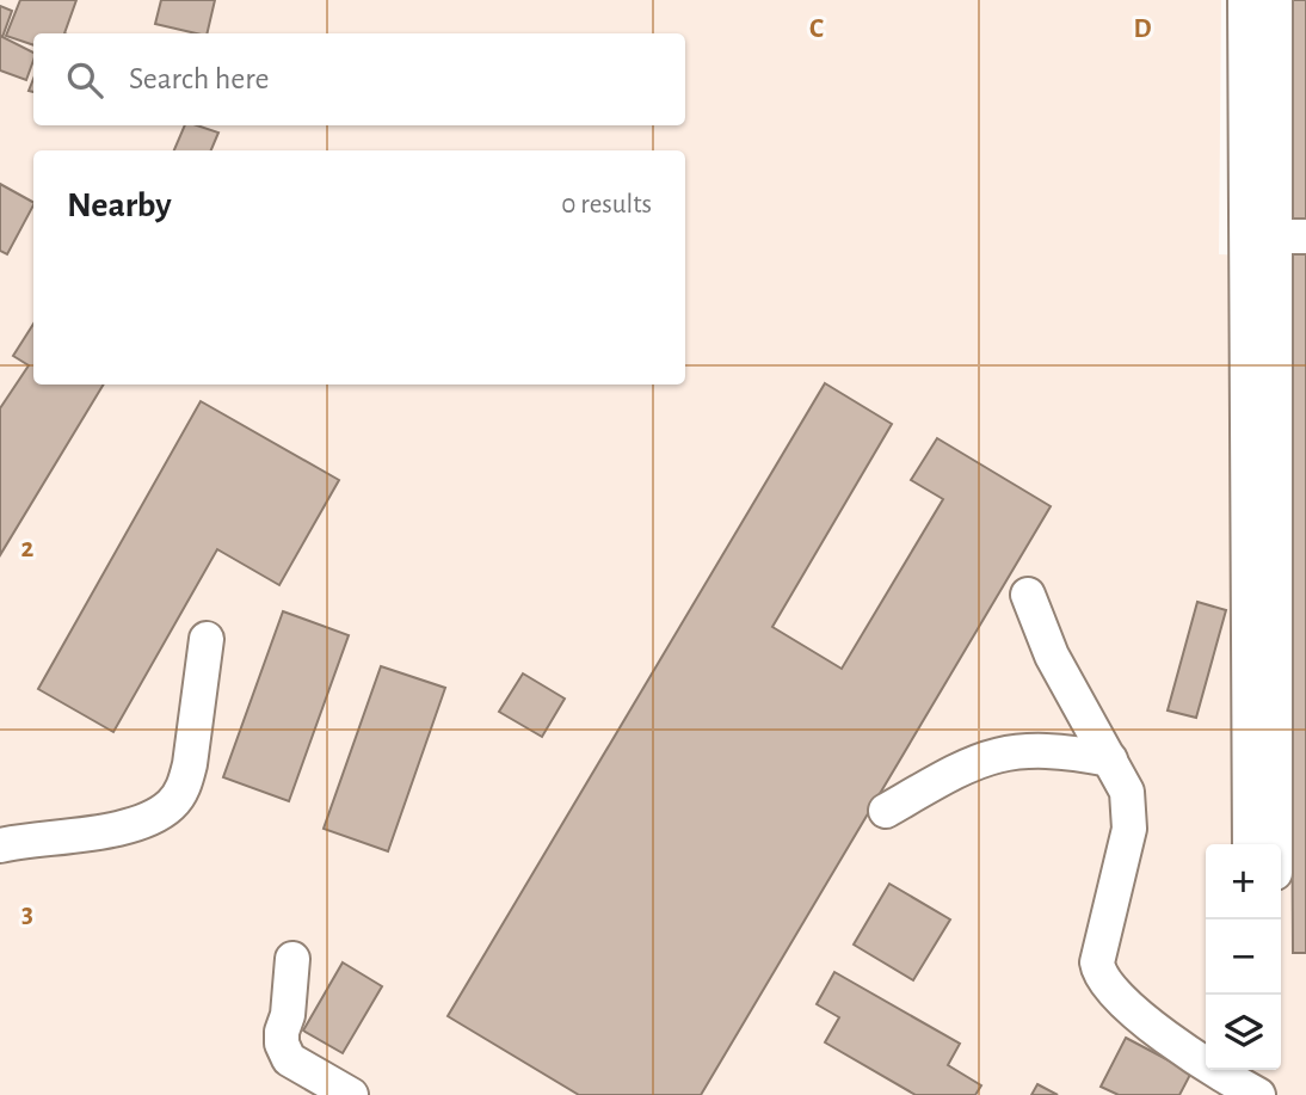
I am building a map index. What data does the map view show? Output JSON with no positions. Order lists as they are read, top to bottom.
{
  "page": {
    "search": "Search here",
    "heading": ["Nearby", "0 results"],
    "map_buttons": ["+", "−"]
  },
  "grid": {
    "columns": ["C", "D"],
    "rows": ["2", "3"]
  }
}
